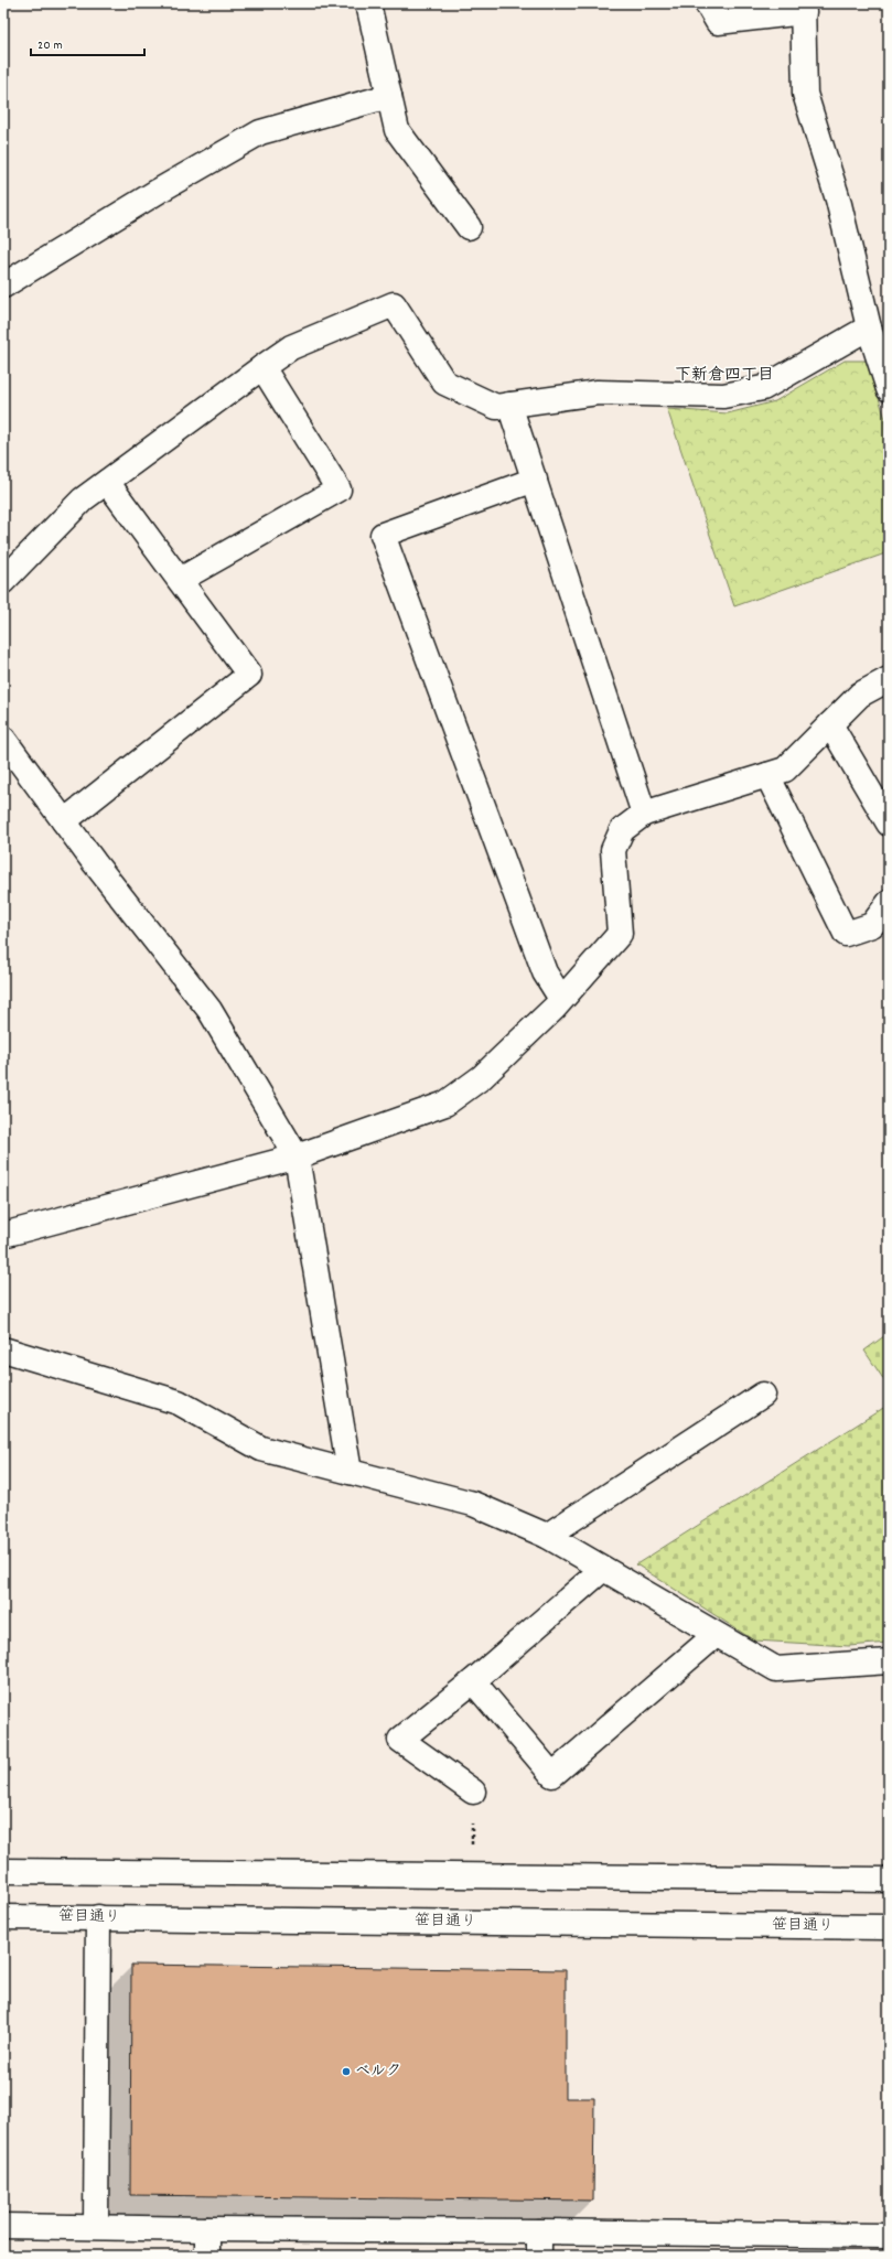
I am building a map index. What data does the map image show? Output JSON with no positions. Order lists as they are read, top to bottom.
{
  "streets": {
    "street": ["笹目通り"]
  },
  "districts": ["下新倉四丁目"],
  "places": ["ベルク"],
  "scale_bar": "20 m"
}
